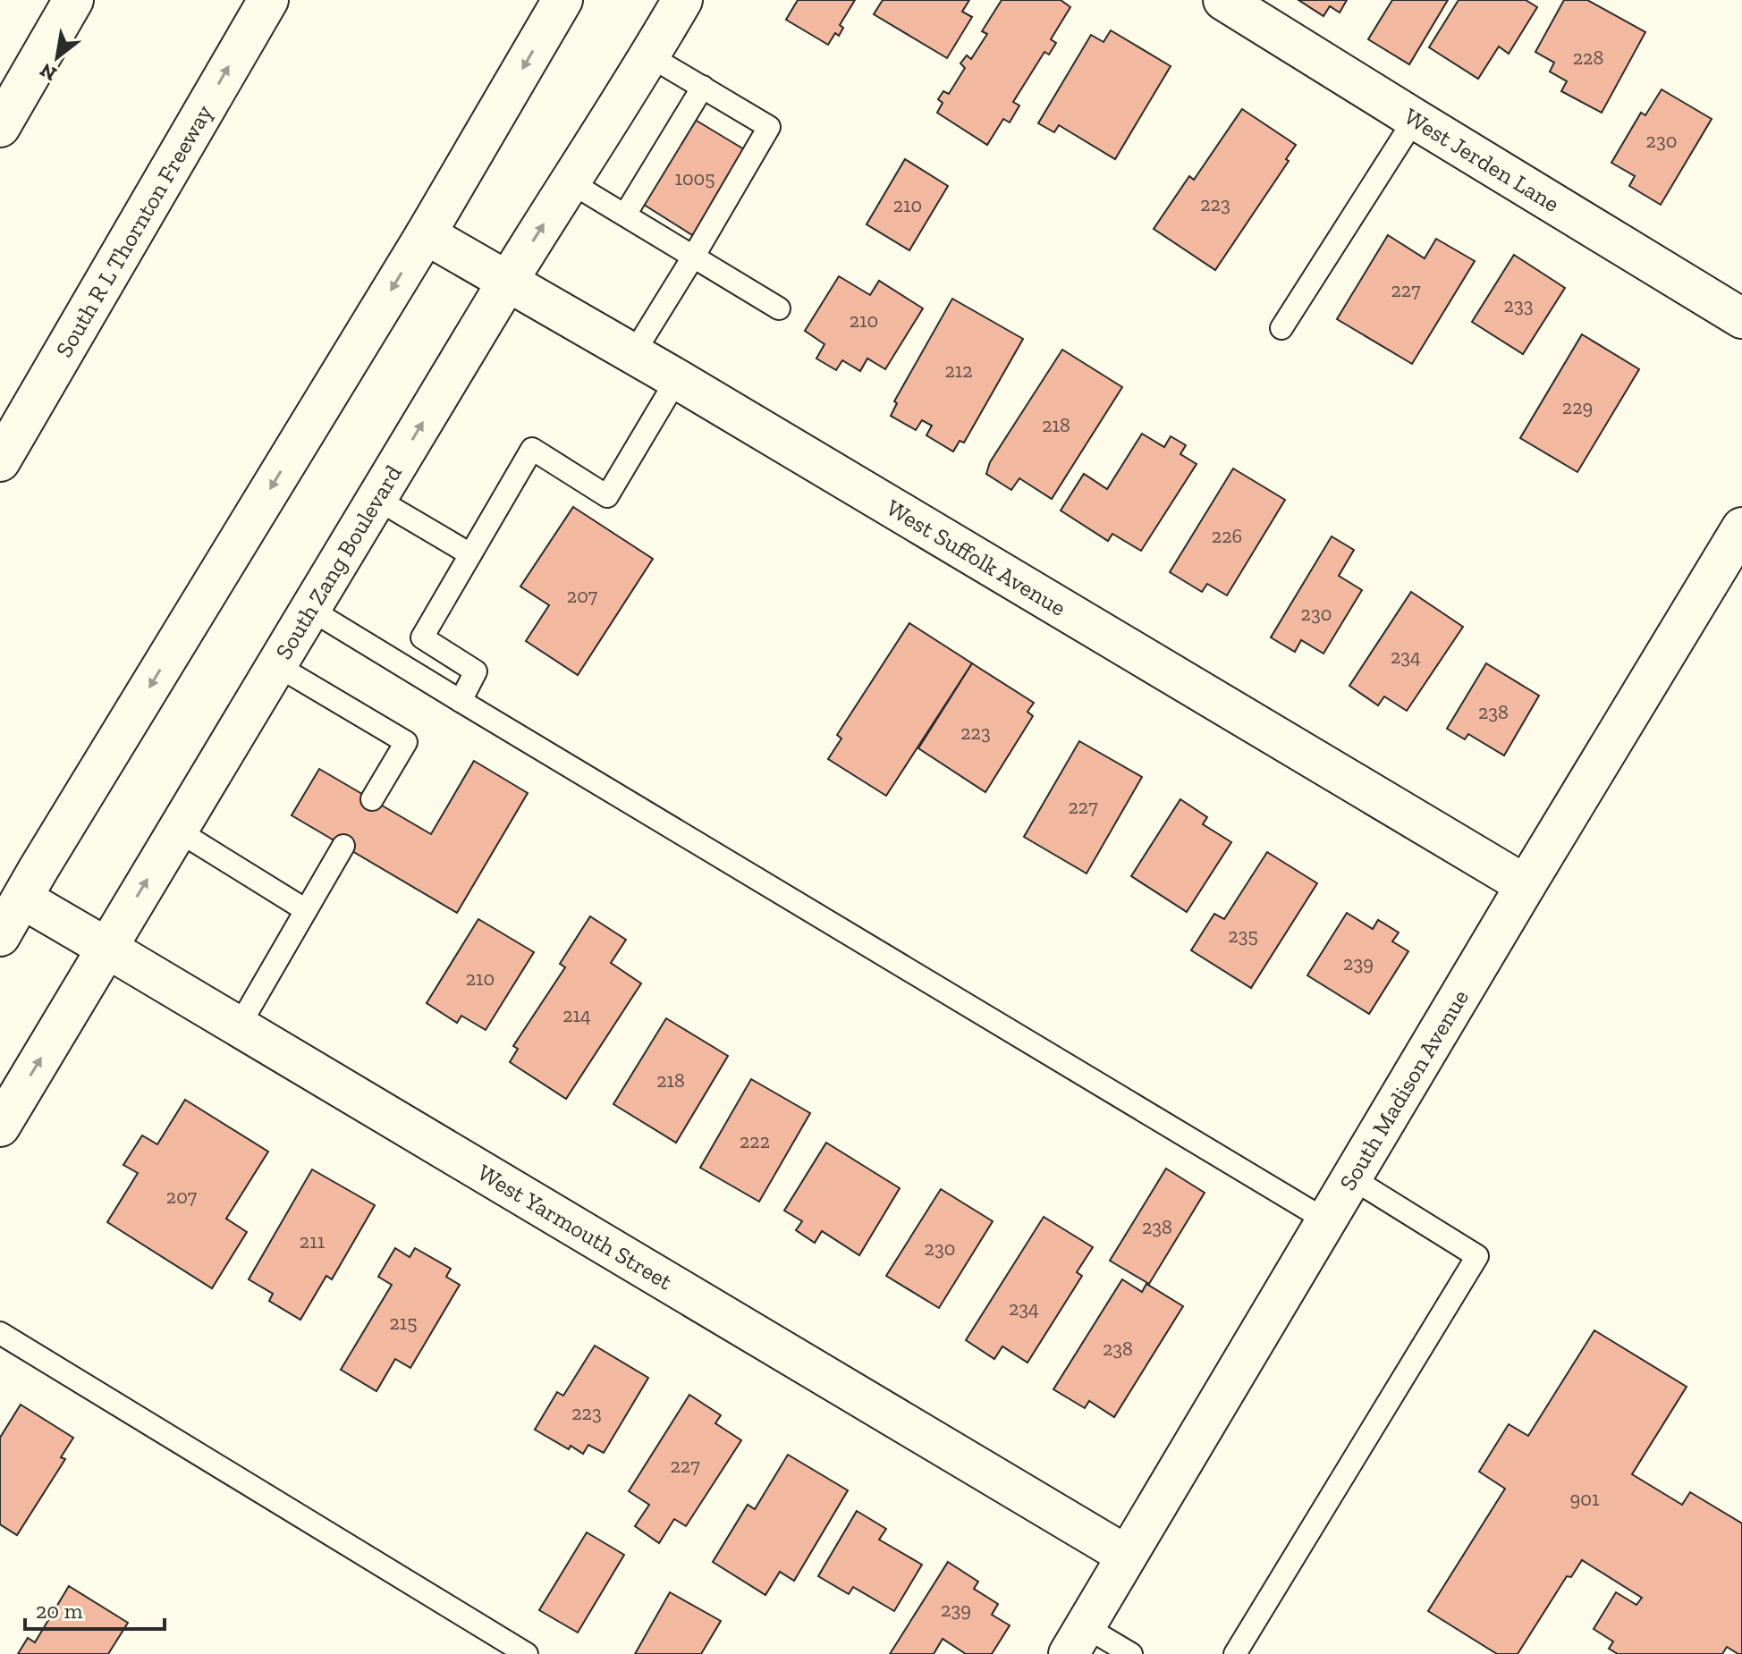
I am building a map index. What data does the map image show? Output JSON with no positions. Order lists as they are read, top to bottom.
{
  "streets": {
    "main road": [
      "West Jerden Lane",
      "South R L Thornton Freeway",
      "West Suffolk Avenue",
      "South Zang Boulevard",
      "South Madison Avenue",
      "West Yarmouth Street"
    ]
  },
  "crossings": [
    ["West Suffolk Avenue", "South Zang Boulevard"],
    ["West Suffolk Avenue", "South Madison Avenue"],
    ["South Zang Boulevard", "West Yarmouth Street"],
    ["South Madison Avenue", "West Yarmouth Street"]
  ],
  "house_numbers": [
    "228",
    "230",
    "1005",
    "223",
    "210",
    "227",
    "233",
    "210",
    "212",
    "229",
    "218",
    "226",
    "207",
    "230",
    "234",
    "238",
    "223",
    "227",
    "235",
    "239",
    "210",
    "214",
    "218",
    "222",
    "207",
    "238",
    "211",
    "230",
    "234",
    "215",
    "238",
    "223",
    "227",
    "901",
    "239"
  ],
  "scale_bar": "20 m",
  "north": "bottom left"
}
